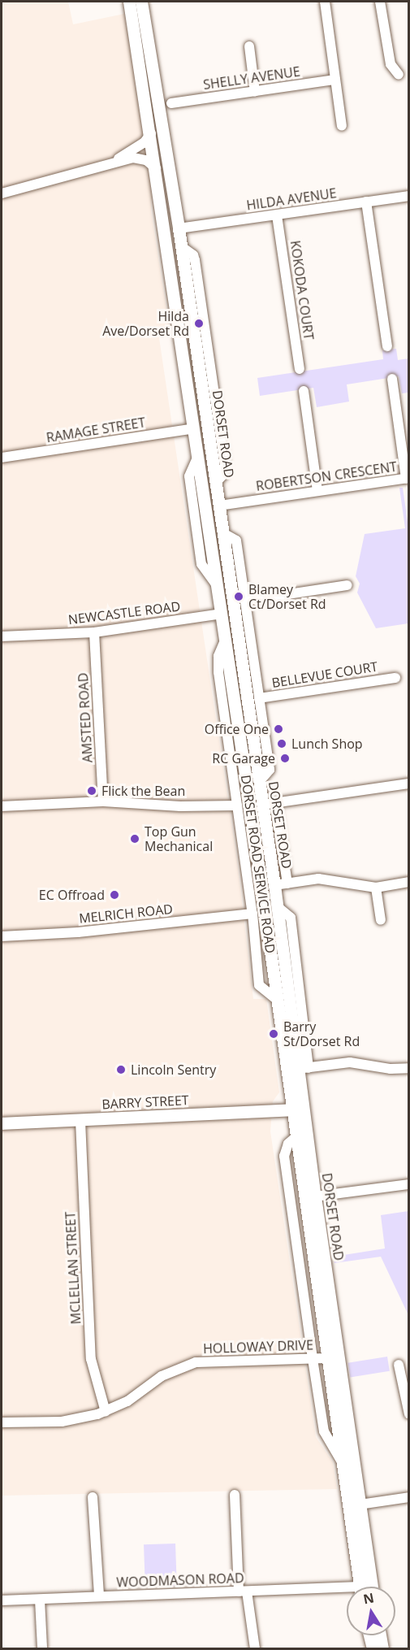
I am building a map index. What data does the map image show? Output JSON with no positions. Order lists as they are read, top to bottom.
{
  "streets": {
    "main road": ["DORSET ROAD", "BARRY STREET"],
    "street": [
      "SHELLY AVENUE",
      "HILDA AVENUE",
      "KOKODA COURT",
      "RAMAGE STREET",
      "ROBERTSON CRESCENT",
      "NEWCASTLE ROAD",
      "BELLEVUE COURT",
      "AMSTED ROAD",
      "DORSET ROAD SERVICE ROAD",
      "MELRICH ROAD",
      "MCLELLAN STREET",
      "HOLLOWAY DRIVE",
      "WOODMASON ROAD"
    ]
  },
  "crossings": [
    ["HILDA AVENUE", "KOKODA COURT"],
    ["HILDA AVENUE", "DORSET ROAD"],
    ["RAMAGE STREET", "DORSET ROAD"],
    ["DORSET ROAD", "ROBERTSON CRESCENT"],
    ["DORSET ROAD", "NEWCASTLE ROAD"],
    ["DORSET ROAD", "DORSET ROAD SERVICE ROAD"],
    ["DORSET ROAD", "BARRY STREET"],
    ["DORSET ROAD", "HOLLOWAY DRIVE"],
    ["NEWCASTLE ROAD", "AMSTED ROAD"],
    ["BELLEVUE COURT", "DORSET ROAD SERVICE ROAD"],
    ["DORSET ROAD SERVICE ROAD", "MELRICH ROAD"],
    ["BARRY STREET", "MCLELLAN STREET"],
    ["MCLELLAN STREET", "HOLLOWAY DRIVE"]
  ],
  "places": [
    "Hilda Ave/Dorset Rd",
    "Blamey Ct/Dorset Rd",
    "Office One",
    "Lunch Shop",
    "RC Garage",
    "Flick the Bean",
    "Top Gun Mechanical",
    "EC Offroad",
    "Barry St/Dorset Rd",
    "Lincoln Sentry"
  ],
  "north": "top"
}
